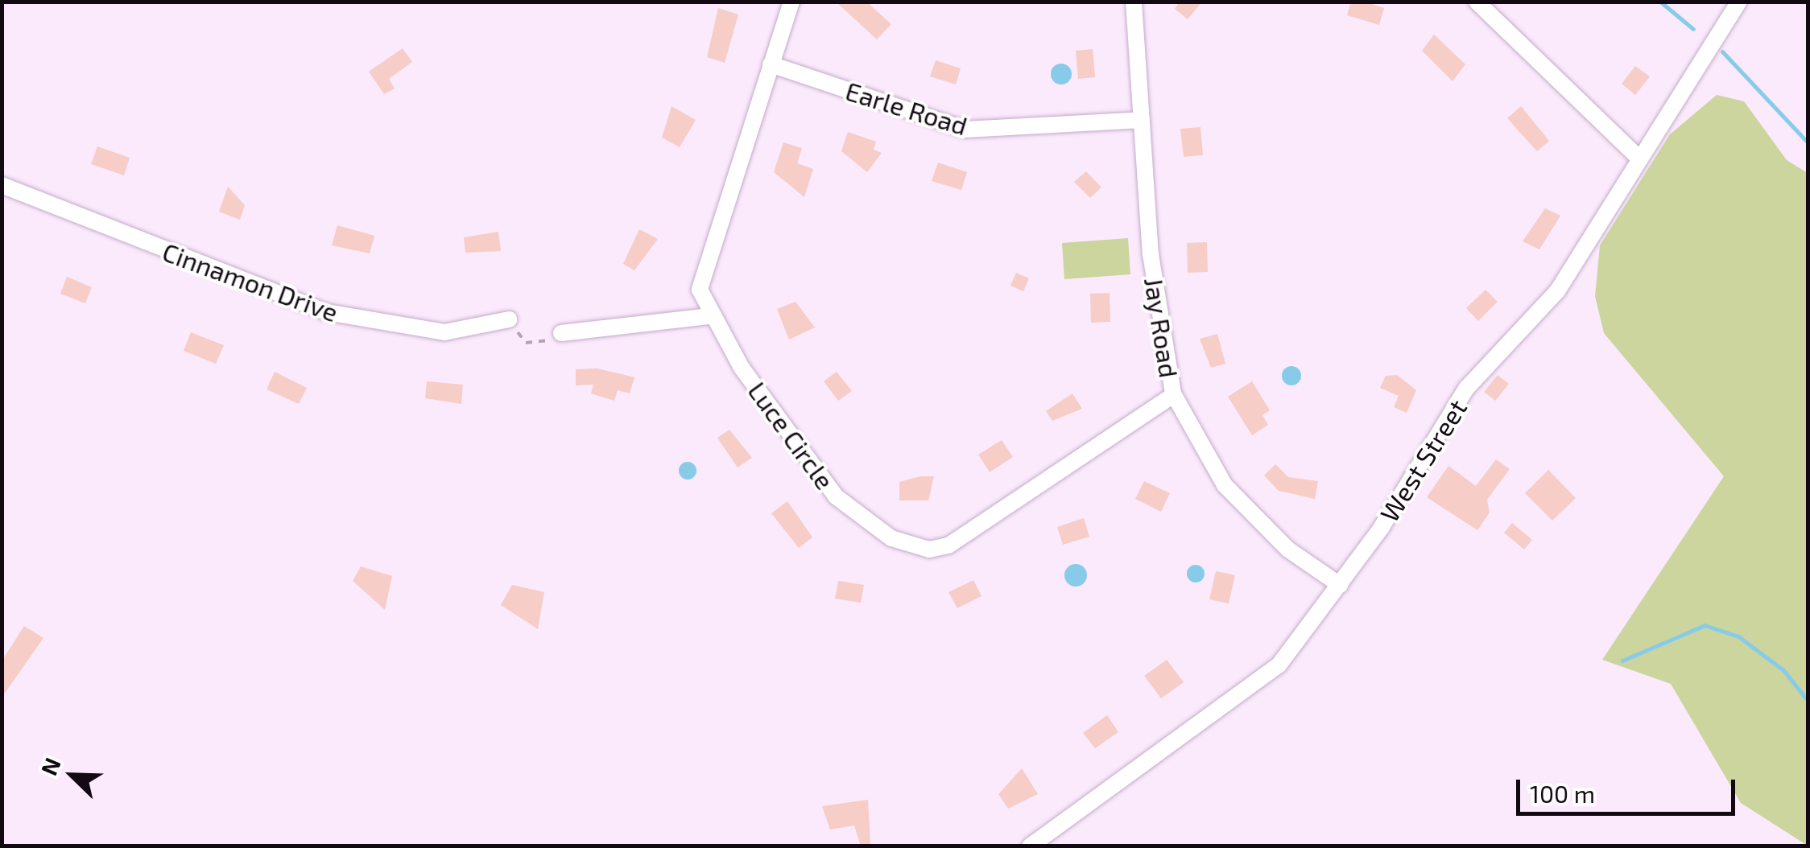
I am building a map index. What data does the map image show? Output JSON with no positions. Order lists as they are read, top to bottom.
{
  "streets": {
    "street": [
      "Earle Road",
      "Cinnamon Drive",
      "Jay Road",
      "Luce Circle",
      "West Street"
    ]
  },
  "crossings": [
    ["Earle Road", "Jay Road"],
    ["Earle Road", "Luce Circle"],
    ["Jay Road", "Luce Circle"],
    ["Jay Road", "West Street"]
  ],
  "scale_bar": "100 m",
  "north": "top left"
}
